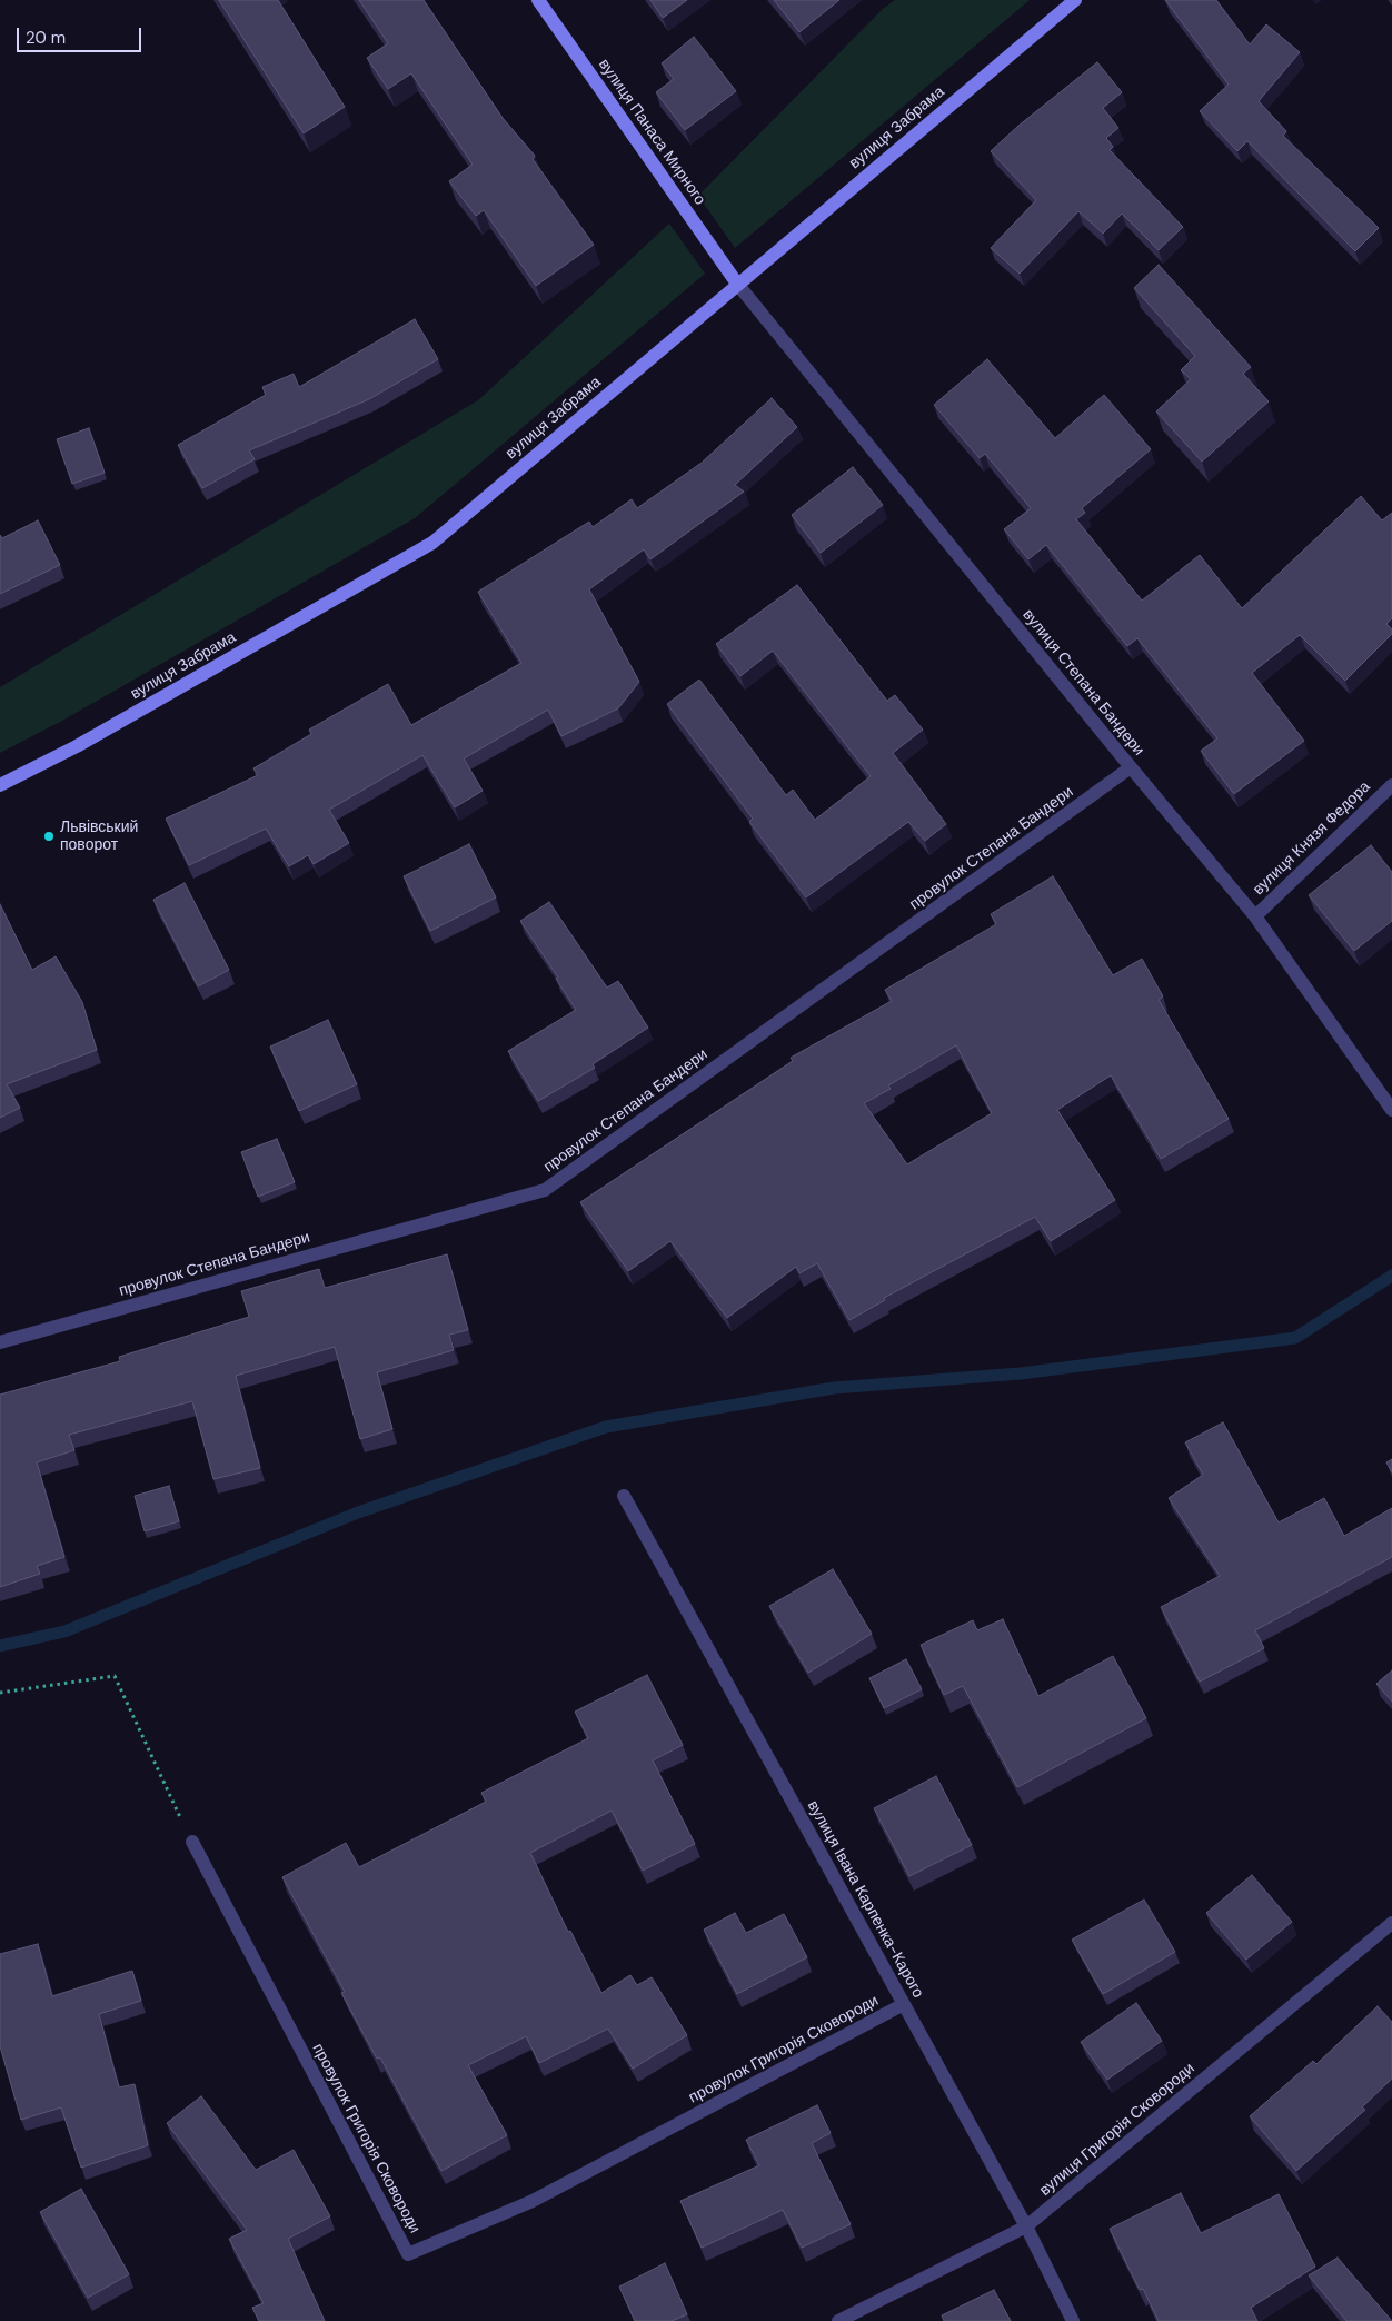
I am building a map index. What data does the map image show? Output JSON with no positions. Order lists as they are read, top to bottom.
{
  "streets": {
    "main road": ["вулиця Забрама", "вулиця Панаса Мирного"],
    "street": [
      "вулиця Степана Бандери",
      "вулиця Князя Федора",
      "провулок Степана Бандери",
      "вулиця Івана Карпенка-Карого",
      "провулок Григорія Сковороди",
      "вулиця Григорія Сковороди"
    ]
  },
  "crossings": [
    ["вулиця Забрама", "вулиця Панаса Мирного"],
    ["вулиця Забрама", "вулиця Степана Бандери"],
    ["вулиця Панаса Мирного", "вулиця Степана Бандери"],
    ["вулиця Степана Бандери", "вулиця Князя Федора"],
    ["вулиця Степана Бандери", "провулок Степана Бандери"],
    ["вулиця Івана Карпенка-Карого", "провулок Григорія Сковороди"],
    ["вулиця Івана Карпенка-Карого", "вулиця Григорія Сковороди"]
  ],
  "places": ["Львівський поворот"],
  "scale_bar": "20 m"
}
